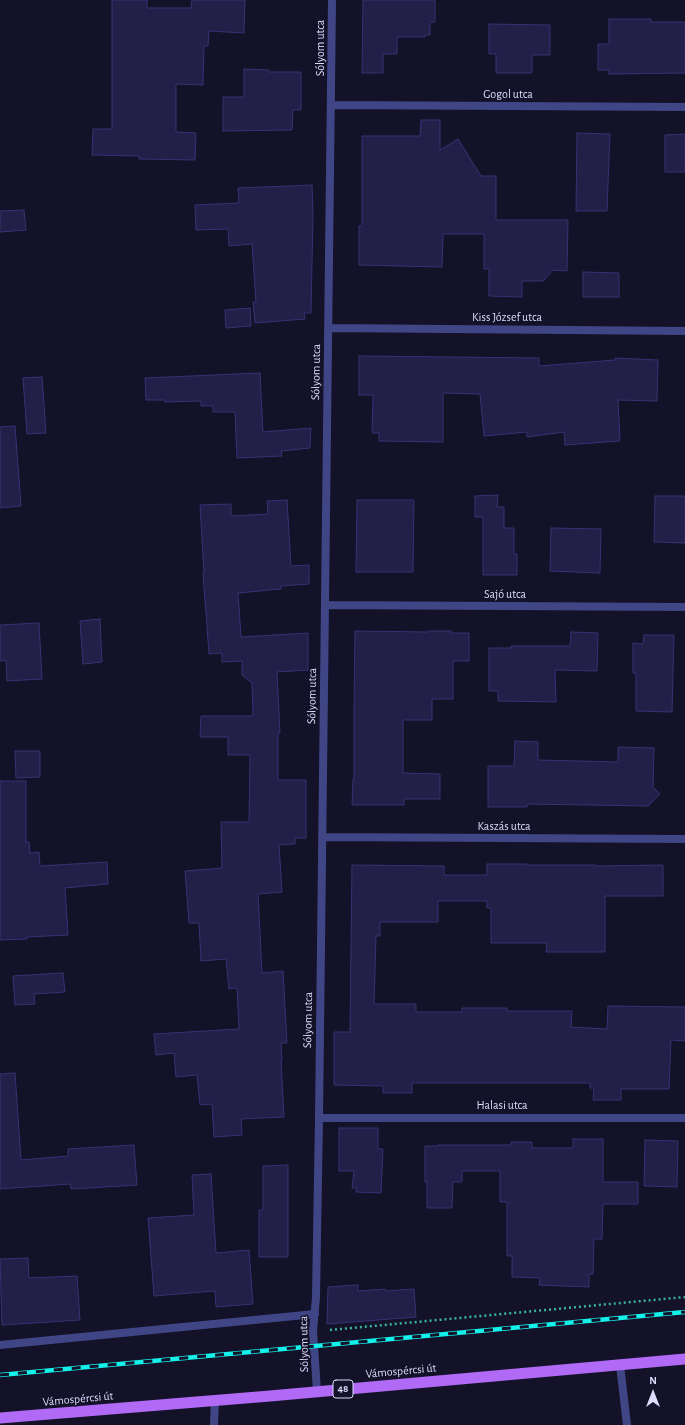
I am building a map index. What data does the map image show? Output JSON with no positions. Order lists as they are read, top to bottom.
{
  "streets": {
    "main road": ["Vámospércsi út", "48"],
    "street": [
      "Sólyom utca",
      "Gogol utca",
      "Kiss József utca",
      "Sajó utca",
      "Kaszás utca",
      "Halasi utca"
    ]
  },
  "crossings": [
    ["Sólyom utca", "Gogol utca"],
    ["Sólyom utca", "Kiss József utca"],
    ["Sólyom utca", "Sajó utca"],
    ["Sólyom utca", "Kaszás utca"],
    ["Sólyom utca", "Halasi utca"],
    ["Sólyom utca", "Vámospércsi út"]
  ],
  "north": "top"
}
